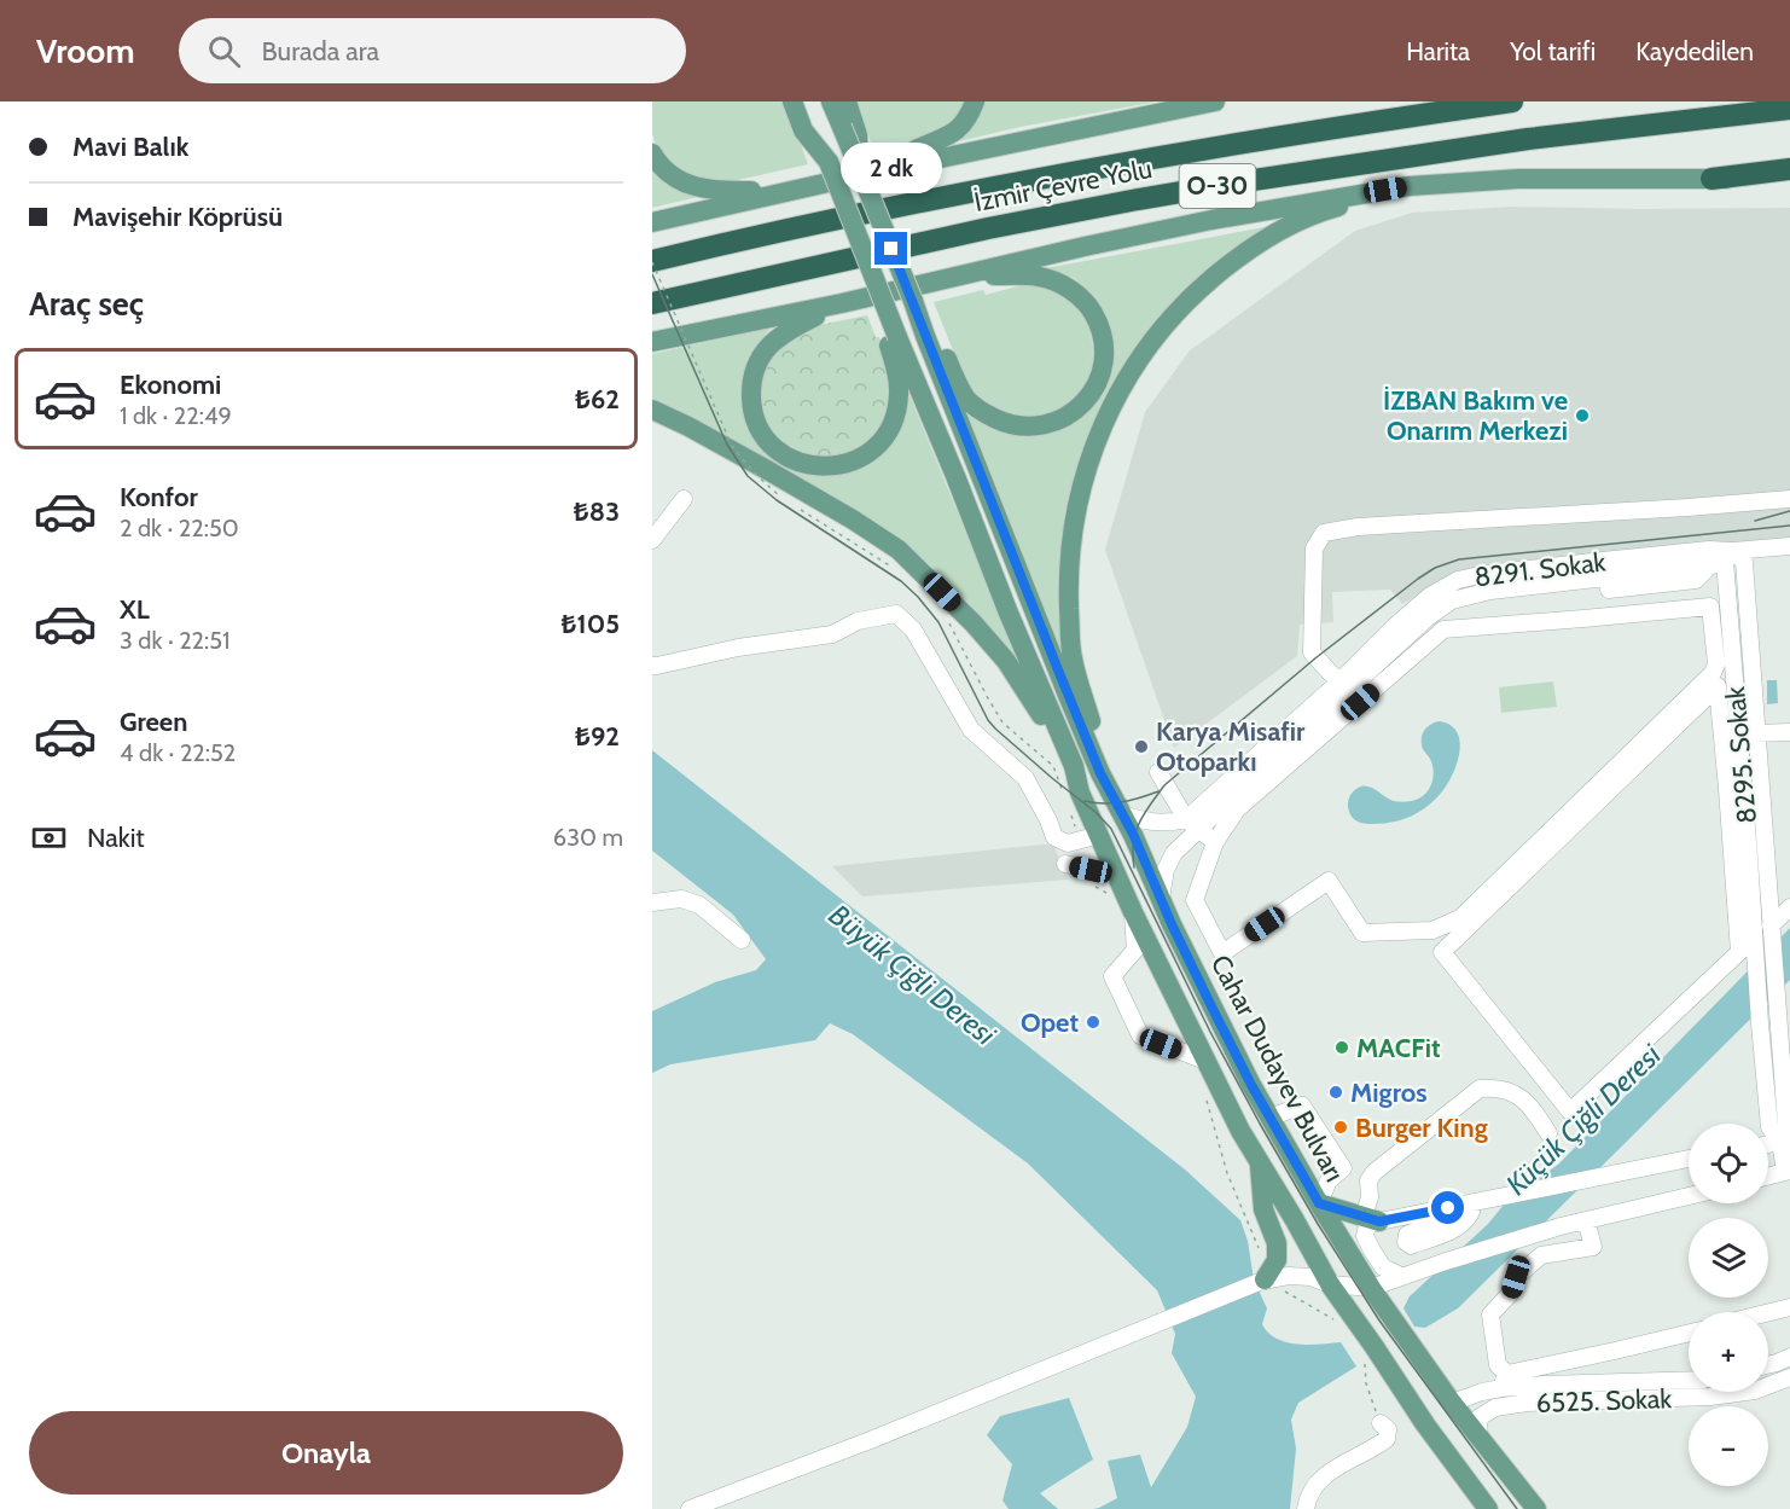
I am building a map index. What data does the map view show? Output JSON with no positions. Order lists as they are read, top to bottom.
{
  "streets": {
    "highway": ["İzmir Çevre Yolu", "O-30"],
    "main road": ["Cahar Dudayev Bulvarı"],
    "street": ["8291. Sokak", "8295. Sokak", "6525. Sokak"]
  },
  "crossings": [
    ["8291. Sokak", "8295. Sokak"],
    ["8291. Sokak", "Cahar Dudayev Bulvarı"],
    ["Cahar Dudayev Bulvarı", "6525. Sokak"]
  ],
  "water": ["Büyük Çiğli Deresi", "Küçük Çiğli Deresi"],
  "places": [
    "İZBAN Bakım ve Onarım Merkezi",
    "Karya Misafir Otoparkı",
    "Opet",
    "MACFit",
    "Migros",
    "Burger King"
  ],
  "page": {
    "header": "Vroom",
    "search": "Burada ara",
    "nav": ["Harita", "Yol tarifi", "Kaydedilen"],
    "banner": ["Mavi Balık", "Mavişehir Köprüsü"],
    "bubble": "2 dk",
    "heading": "Araç seç",
    "list": [
      {
        "name": "Ekonomi",
        "note": "1 dk · 22:49",
        "value": "₺62"
      },
      {
        "name": "Konfor",
        "note": "2 dk · 22:50",
        "value": "₺83"
      },
      {
        "name": "XL",
        "note": "3 dk · 22:51",
        "value": "₺105"
      },
      {
        "name": "Green",
        "note": "4 dk · 22:52",
        "value": "₺92"
      }
    ],
    "pay": ["Nakit", "630 m"],
    "map_buttons": ["+", "−"],
    "buttons": "Onayla"
  }
}
